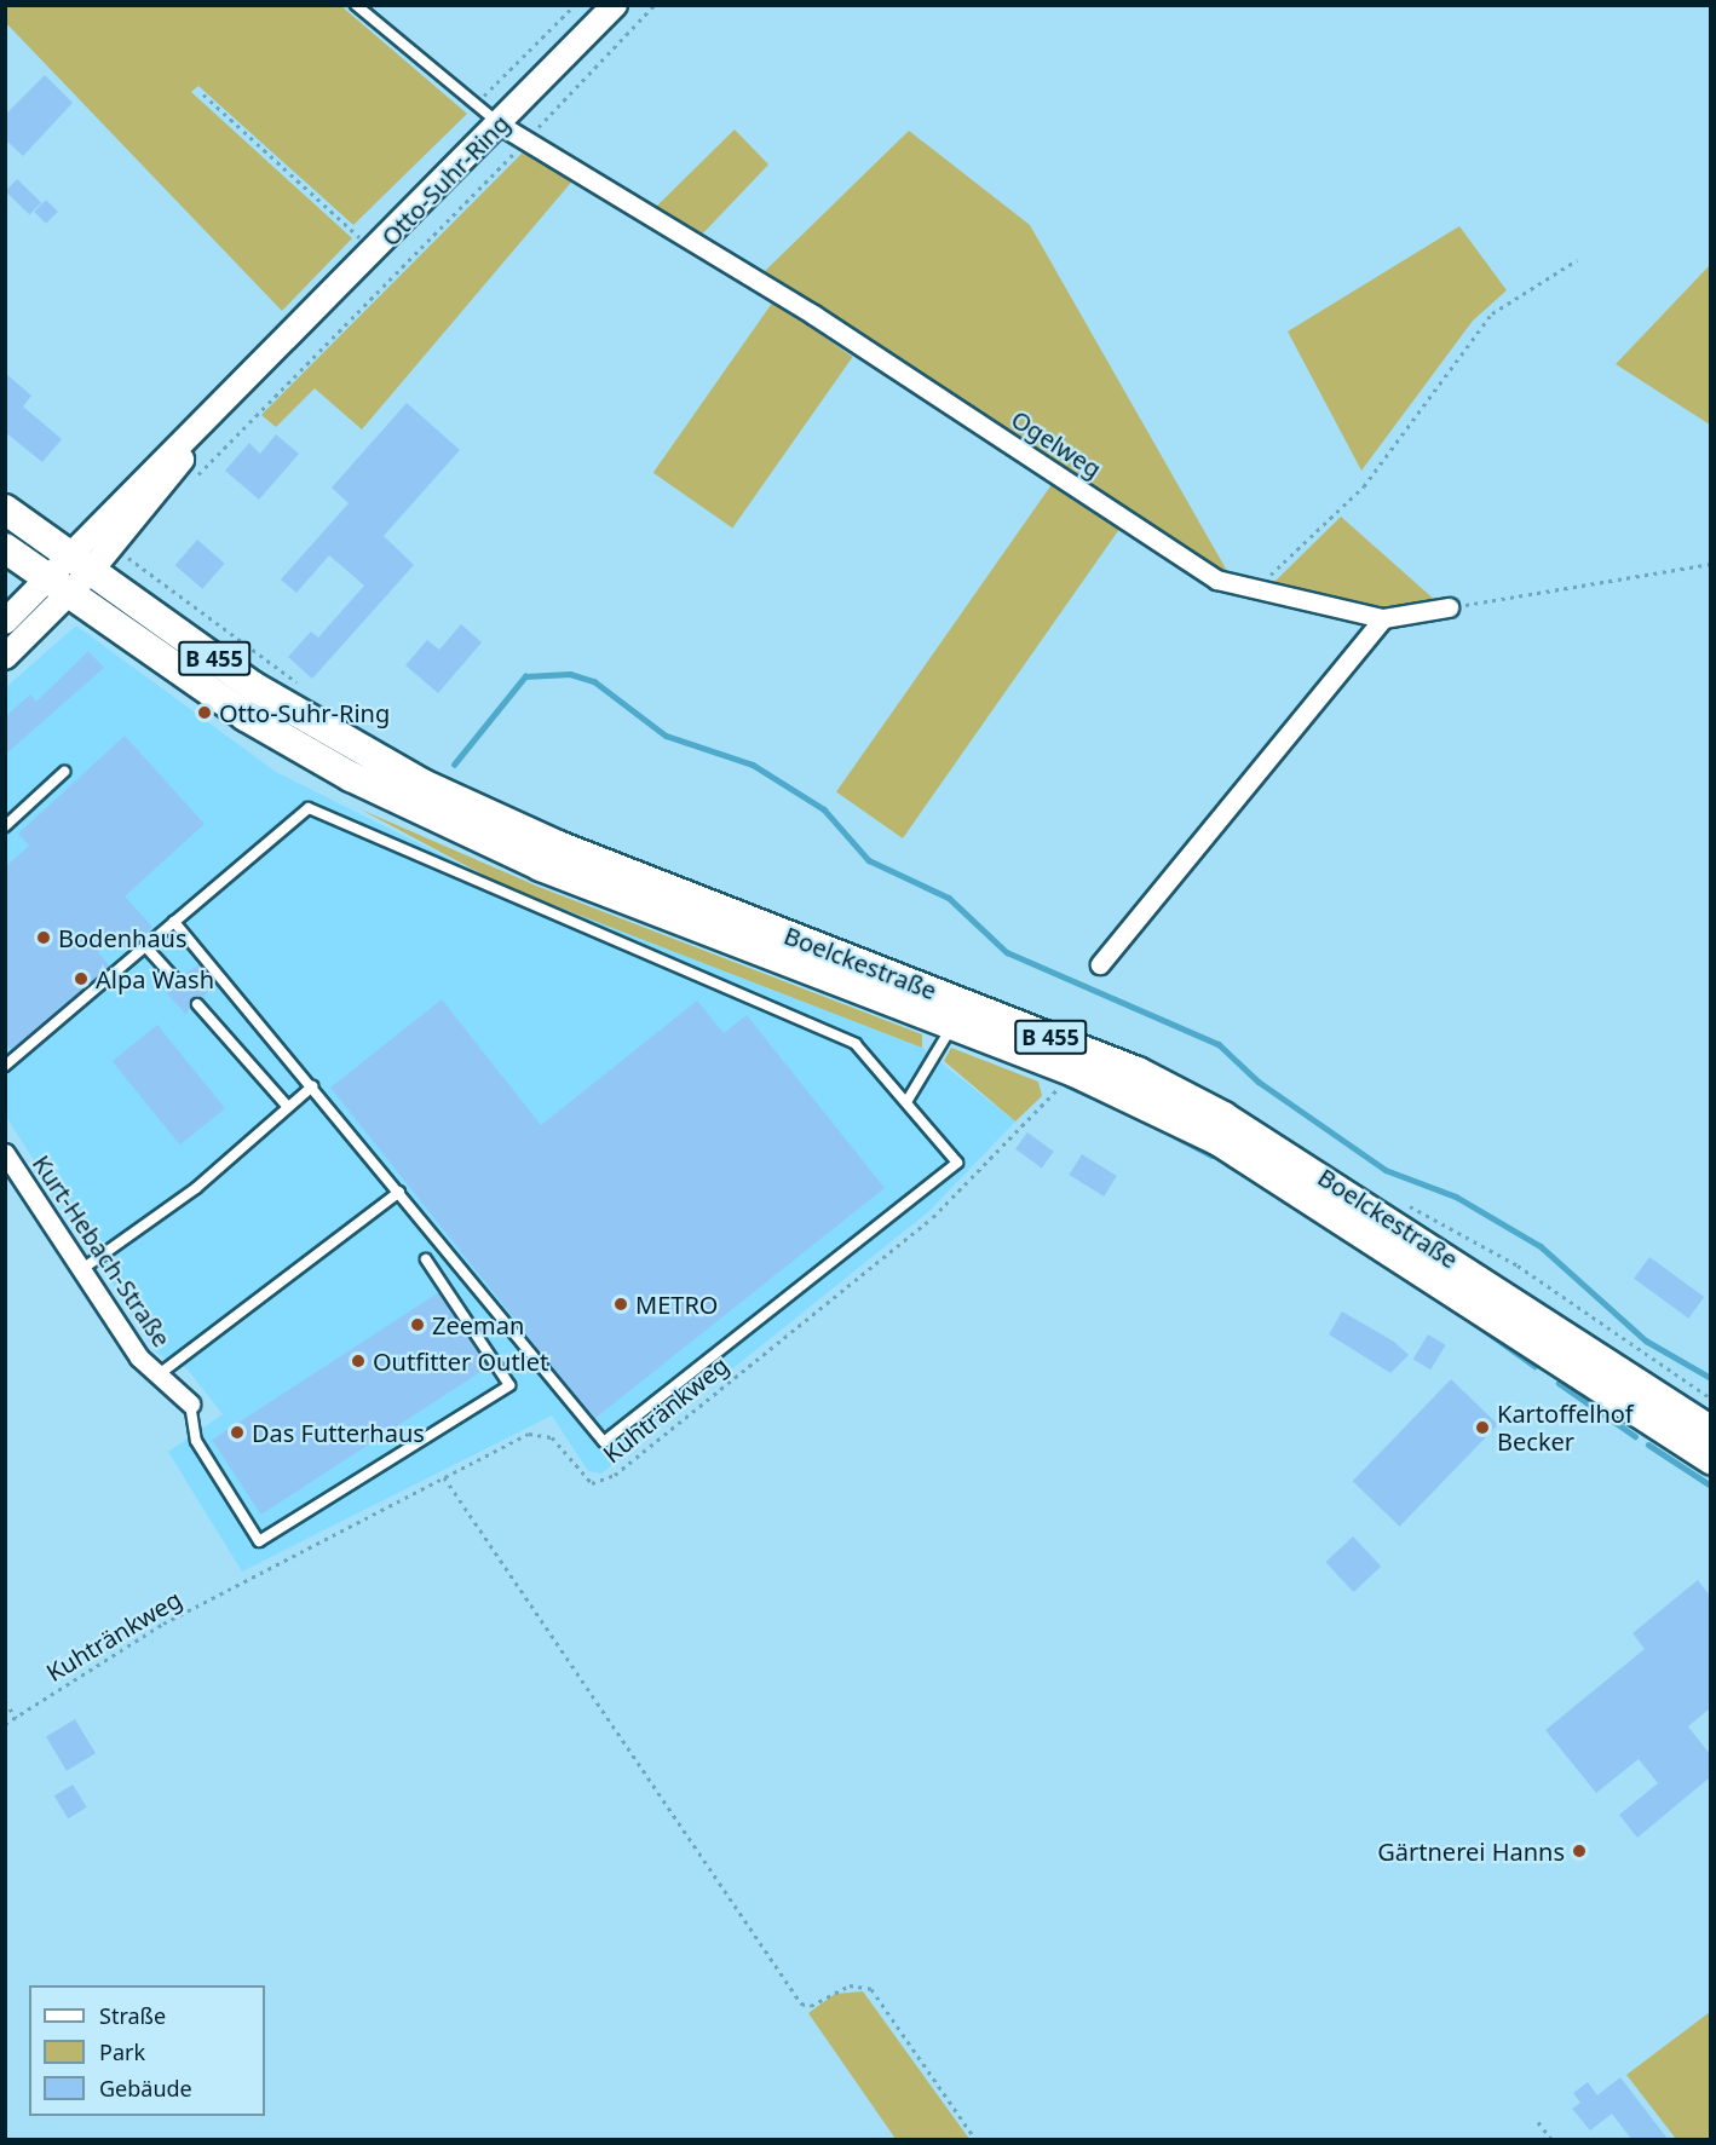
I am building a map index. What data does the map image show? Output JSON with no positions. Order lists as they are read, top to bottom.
{
  "streets": {
    "main road": ["B 455", "Boelckestraße"],
    "street": ["Otto-Suhr-Ring", "Ogelweg", "Kurt-Hebach-Straße"],
    "path": ["Kuhtränkweg"]
  },
  "crossings": [
    ["Otto-Suhr-Ring", "Ogelweg"],
    ["Otto-Suhr-Ring", "Boelckestraße"]
  ],
  "places": [
    "Otto-Suhr-Ring",
    "Bodenhaus",
    "Alpa Wash",
    "METRO",
    "Zeeman",
    "Outfitter Outlet",
    "Kartoffelhof Becker",
    "Das Futterhaus",
    "Gärtnerei Hanns"
  ],
  "legend": ["Straße", "Park", "Gebäude"]
}
